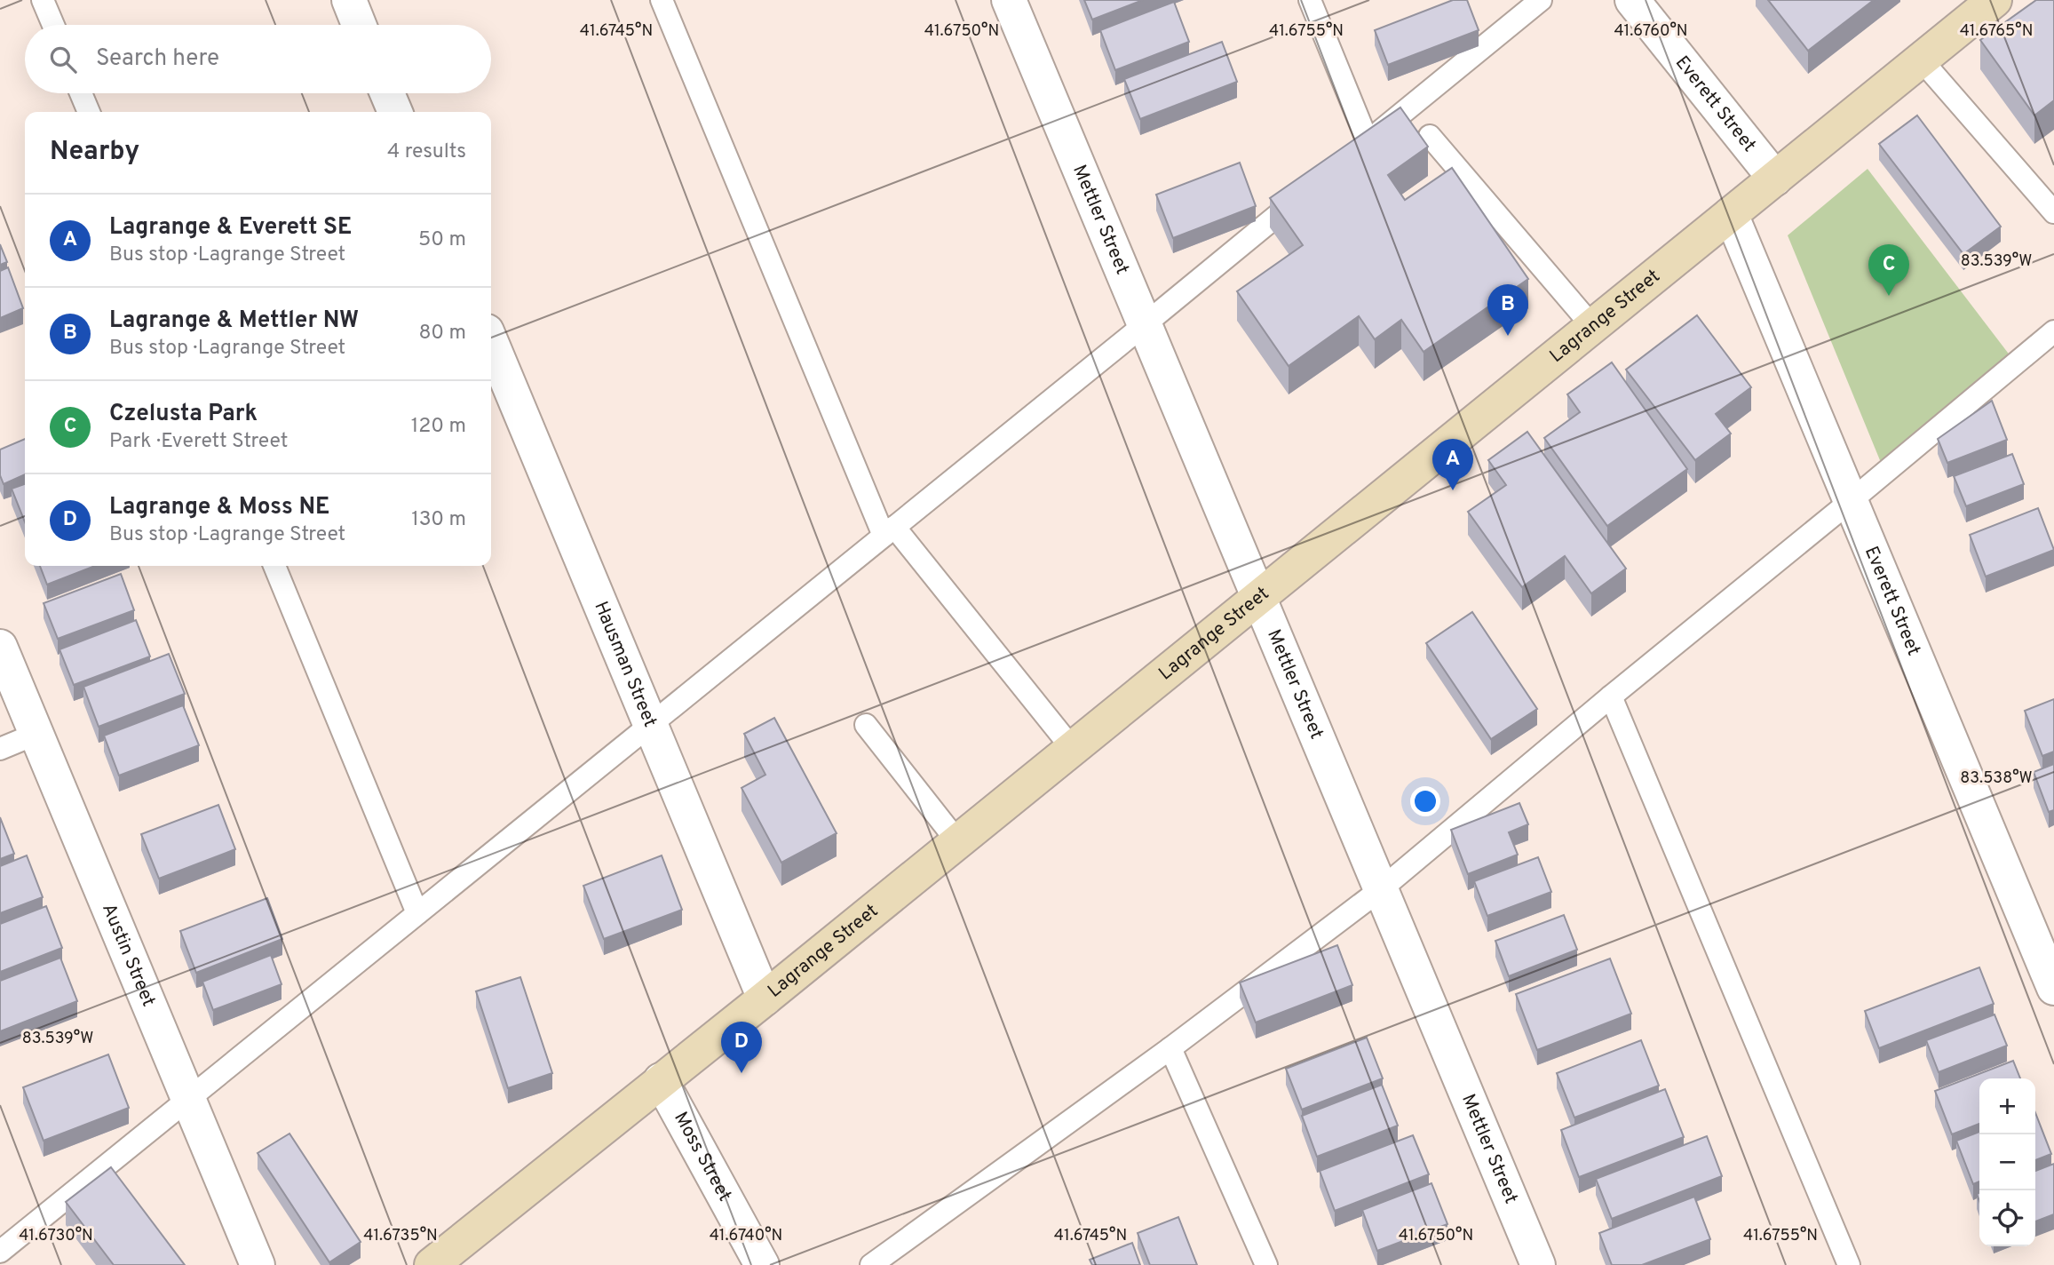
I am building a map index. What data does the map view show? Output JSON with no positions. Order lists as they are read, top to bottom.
{
  "streets": {
    "main road": ["Lagrange Street"],
    "street": [
      "Everett Street",
      "Mettler Street",
      "Hausman Street",
      "Austin Street",
      "Moss Street"
    ]
  },
  "crossings": [
    ["Everett Street", "Lagrange Street"],
    ["Mettler Street", "Lagrange Street"],
    ["Lagrange Street", "Hausman Street"],
    ["Lagrange Street", "Moss Street"]
  ],
  "page": {
    "search": "Search here",
    "heading": ["Nearby", "4 results"],
    "list": [
      {
        "mark": "A",
        "name": "Lagrange & Everett SE",
        "note": "Bus stop · Lagrange Street",
        "value": "50 m"
      },
      {
        "mark": "B",
        "name": "Lagrange & Mettler NW",
        "note": "Bus stop · Lagrange Street",
        "value": "80 m"
      },
      {
        "mark": "C",
        "name": "Czelusta Park",
        "note": "Park · Everett Street",
        "value": "120 m"
      },
      {
        "mark": "D",
        "name": "Lagrange & Moss NE",
        "note": "Bus stop · Lagrange Street",
        "value": "130 m"
      }
    ],
    "pins": [
      "C",
      "B",
      "A",
      "D"
    ],
    "map_buttons": ["+", "−"]
  },
  "coordinates": [
    "41.6745°N",
    "41.6750°N",
    "41.6755°N",
    "41.6760°N",
    "41.6765°N",
    "83.539°W",
    "83.538°W",
    "41.6730°N",
    "41.6735°N",
    "41.6740°N"
  ]
}
